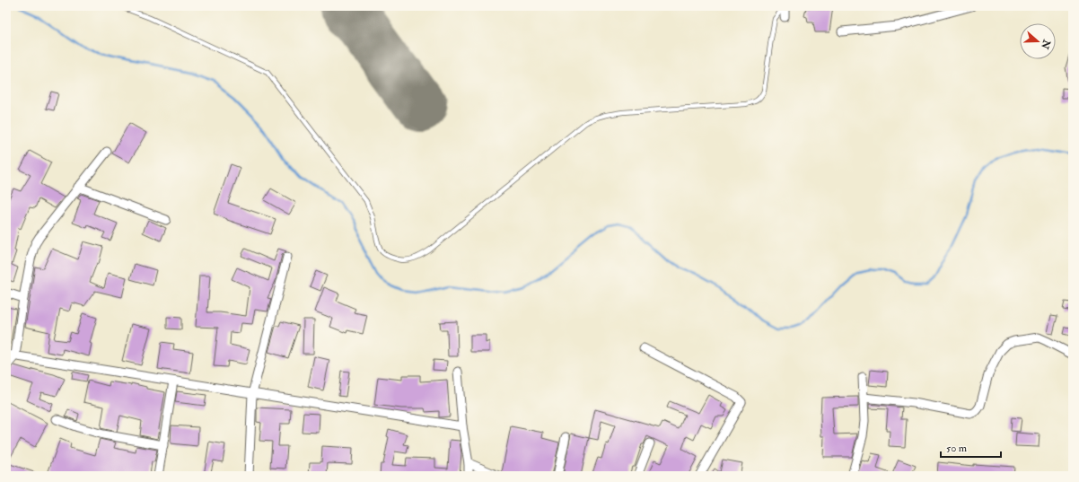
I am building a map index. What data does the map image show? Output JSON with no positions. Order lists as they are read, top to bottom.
{
  "scale_bar": "50 m",
  "north": "right"
}
